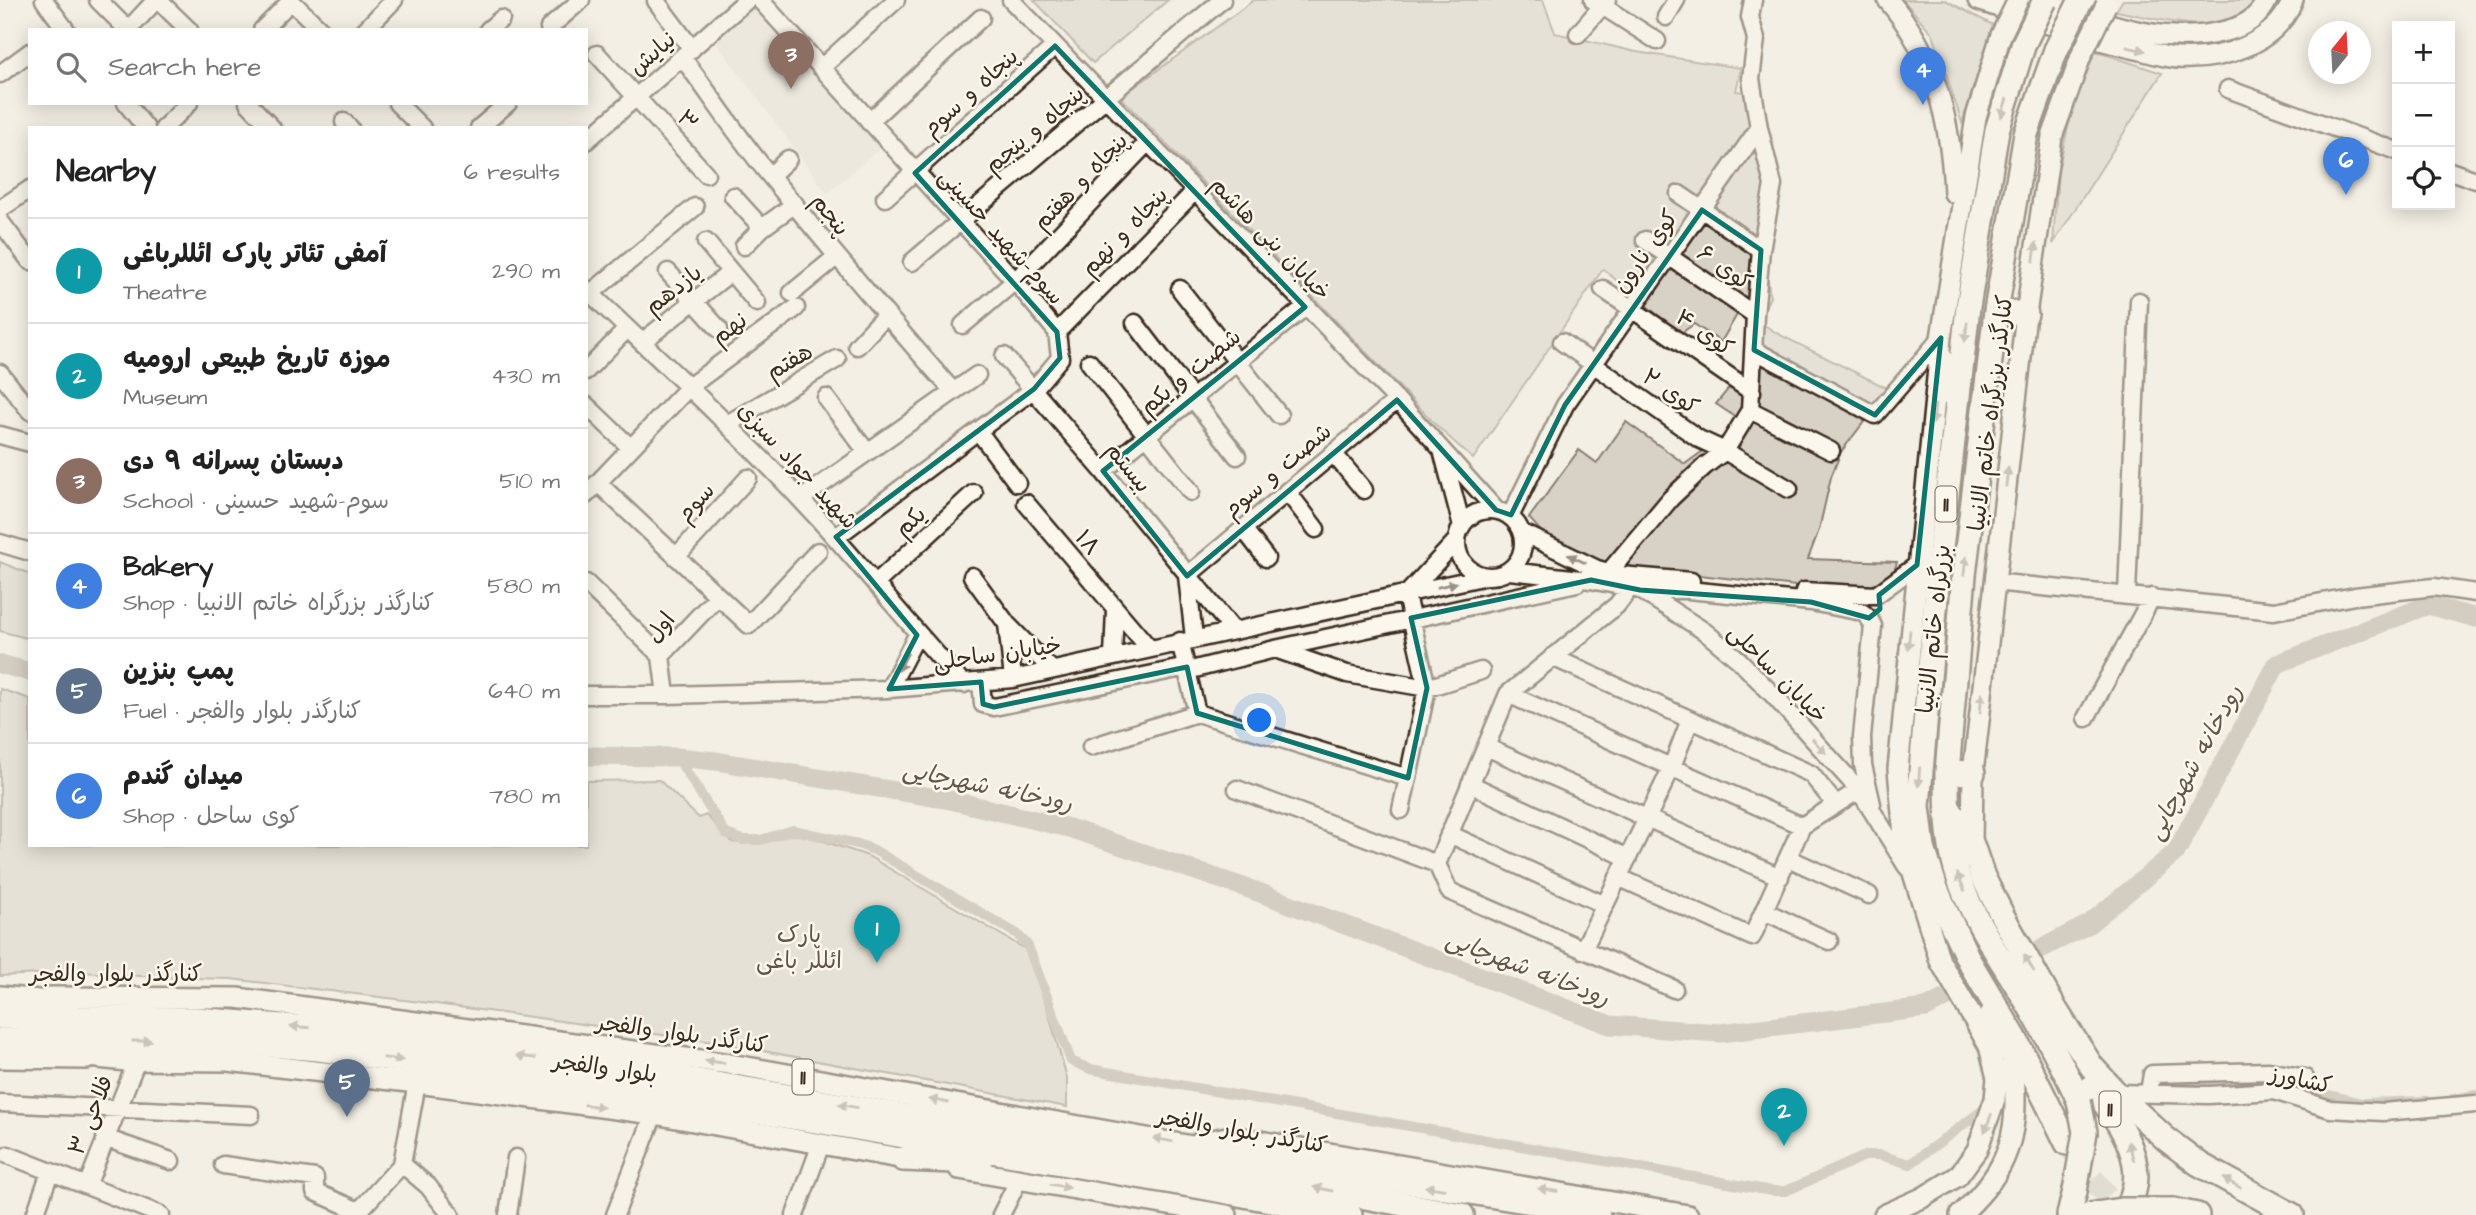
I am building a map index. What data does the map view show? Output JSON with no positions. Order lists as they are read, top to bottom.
{
  "streets": {
    "highway": ["11", "بزرگراه خاتم الانبیا", "بلوار والفجر"],
    "main road": ["کنارگذر بزرگراه خاتم الانبیا", "کنارگذر بلوار والفجر"],
    "street": [
      "نیایش",
      "پنجاه و سوم",
      "۳",
      "پنجاه و پنجم",
      "پنجاه و هفتم",
      "پنجم",
      "پنجاه و نهم",
      "سوم-شهید حسینی",
      "خیابان بنی هاشم",
      "کوی نارون",
      "کوی ۶",
      "یازدهم",
      "نهم",
      "کوی ۴",
      "هفتم",
      "شصت و یکم",
      "کوی ۲",
      "شهید جواد سبزی",
      "بیستم",
      "شصت و سوم",
      "سوم",
      "یکم",
      "۱۸",
      "اول",
      "خیابان ساحلی",
      "کشاورز",
      "فلاحی ۳"
    ]
  },
  "crossings": [
    ["نیایش", "۳"],
    ["نیایش", "پنجم"],
    ["پنجاه و سوم", "سوم-شهید حسینی"],
    ["پنجاه و سوم", "خیابان بنی هاشم"],
    ["پنجاه و پنجم", "سوم-شهید حسینی"],
    ["پنجاه و پنجم", "خیابان بنی هاشم"],
    ["پنجاه و هفتم", "سوم-شهید حسینی"],
    ["پنجاه و هفتم", "خیابان بنی هاشم"],
    ["پنجم", "نهم"],
    ["پنجاه و نهم", "سوم-شهید حسینی"],
    ["پنجاه و نهم", "خیابان بنی هاشم"],
    ["سوم-شهید حسینی", "شهید جواد سبزی"],
    ["سوم-شهید حسینی", "بیستم"],
    ["خیابان بنی هاشم", "کوی نارون"],
    ["خیابان بنی هاشم", "شصت و یکم"],
    ["خیابان بنی هاشم", "شصت و سوم"],
    ["خیابان بنی هاشم", "خیابان ساحلی"],
    ["کوی نارون", "کوی ۶"],
    ["کوی نارون", "کوی ۴"],
    ["کوی نارون", "کوی ۲"],
    ["کوی نارون", "خیابان ساحلی"],
    ["یازدهم", "شهید جواد سبزی"],
    ["نهم", "شهید جواد سبزی"],
    ["هفتم", "شهید جواد سبزی"],
    ["شصت و یکم", "بیستم"],
    ["کنارگذر بزرگراه خاتم الانبیا", "11"],
    ["شهید جواد سبزی", "یکم"],
    ["شهید جواد سبزی", "خیابان ساحلی"],
    ["بیستم", "شصت و سوم"],
    ["بیستم", "خیابان ساحلی"],
    ["11", "بزرگراه خاتم الانبیا"],
    ["11", "کشاورز"],
    ["۱۸", "خیابان ساحلی"],
    ["اول", "خیابان ساحلی"]
  ],
  "water": ["رودخانه شهرچایی"],
  "parks": ["پارک ائللر باغی"],
  "north": "top",
  "page": {
    "map_buttons": ["+", "−"],
    "search": "Search here",
    "pins": [
      "3",
      "4",
      "6",
      "1",
      "5",
      "2"
    ],
    "heading": ["Nearby", "6 results"],
    "list": [
      {
        "mark": "1",
        "name": "آمفی تئاتر پارک ائللرباغی",
        "note": "Theatre",
        "value": "290 m"
      },
      {
        "mark": "2",
        "name": "موزه تاریخ طبیعی ارومیه",
        "note": "Museum",
        "value": "430 m"
      },
      {
        "mark": "3",
        "name": "دبستان پسرانه ۹ دی",
        "note": "School · سوم-شهید حسینی",
        "value": "510 m"
      },
      {
        "mark": "4",
        "name": "Bakery",
        "note": "Shop · کنارگذر بزرگراه خاتم الانبیا",
        "value": "580 m"
      },
      {
        "mark": "5",
        "name": "پمپ بنزین",
        "note": "Fuel · کنارگذر بلوار والفجر",
        "value": "640 m"
      },
      {
        "mark": "6",
        "name": "میدان گندم",
        "note": "Shop · کوی ساحل",
        "value": "780 m"
      }
    ]
  }
}
